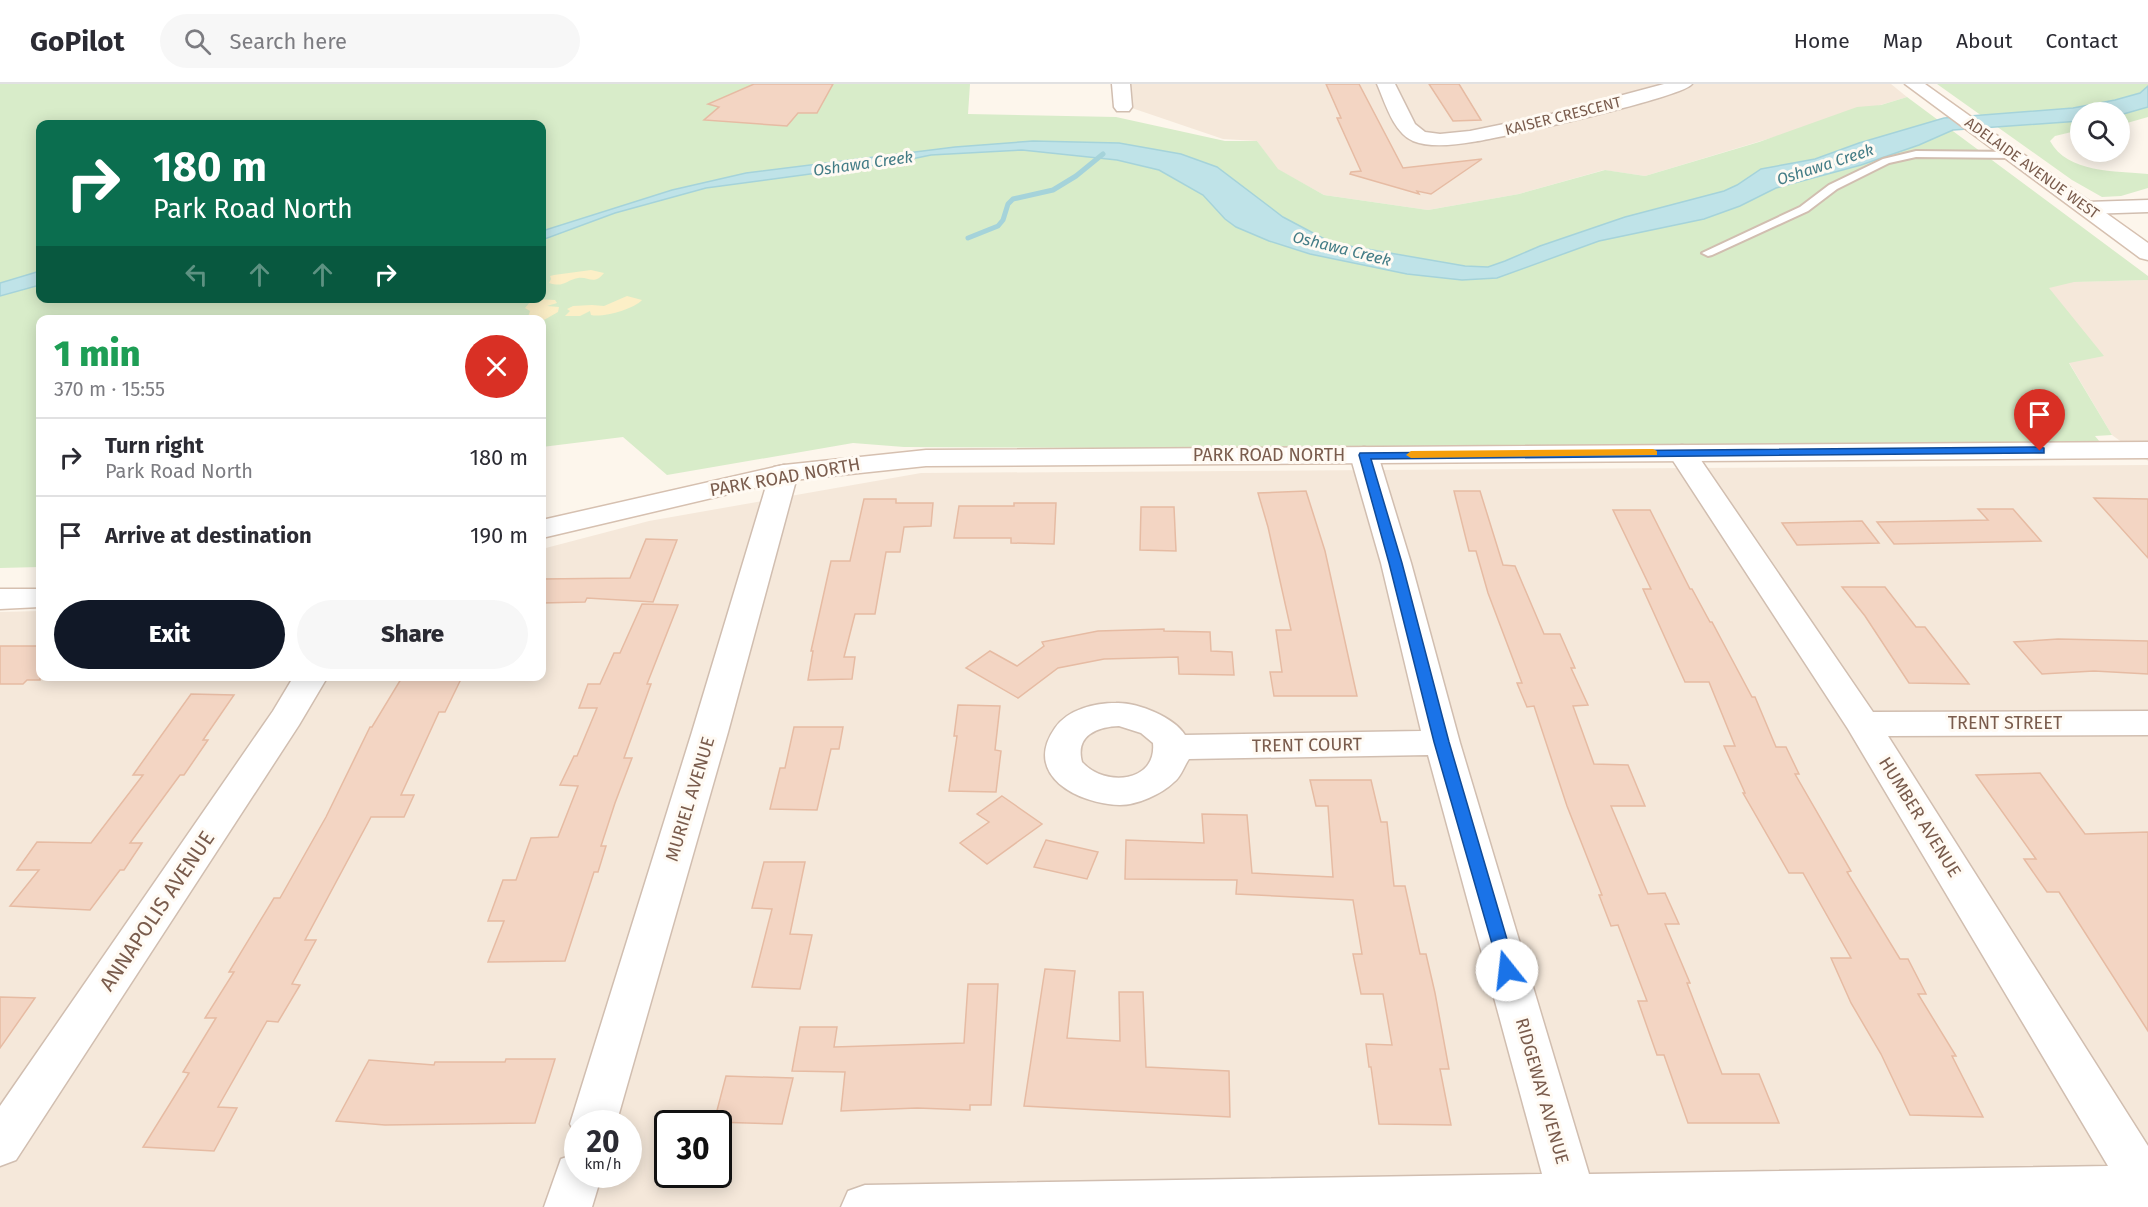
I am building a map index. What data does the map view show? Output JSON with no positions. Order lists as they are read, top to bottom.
{
  "streets": {
    "street": [
      "KAISER CRESCENT",
      "ADELAIDE AVENUE WEST",
      "PARK ROAD NORTH",
      "TRENT STREET",
      "TRENT COURT",
      "MURIEL AVENUE",
      "HUMBER AVENUE",
      "ANNAPOLIS AVENUE",
      "RIDGEWAY AVENUE"
    ]
  },
  "crossings": [
    ["PARK ROAD NORTH", "MURIEL AVENUE"],
    ["PARK ROAD NORTH", "HUMBER AVENUE"],
    ["PARK ROAD NORTH", "RIDGEWAY AVENUE"],
    ["TRENT STREET", "HUMBER AVENUE"],
    ["TRENT COURT", "RIDGEWAY AVENUE"]
  ],
  "water": ["Oshawa Creek"],
  "page": {
    "header": "GoPilot",
    "search": "Search here",
    "nav": [
      "Home",
      "Map",
      "About",
      "Contact"
    ],
    "turn": ["180 m", "Park Road North"],
    "heading": ["1 min", "370 m · 15:55"],
    "list": [
      {
        "name": "Turn right",
        "note": "Park Road North",
        "value": "180 m"
      },
      {
        "name": "Arrive at destination",
        "value": "190 m"
      }
    ],
    "buttons": ["Exit", "Share"],
    "speed": "20 km/h",
    "limit": "30"
  }
}
